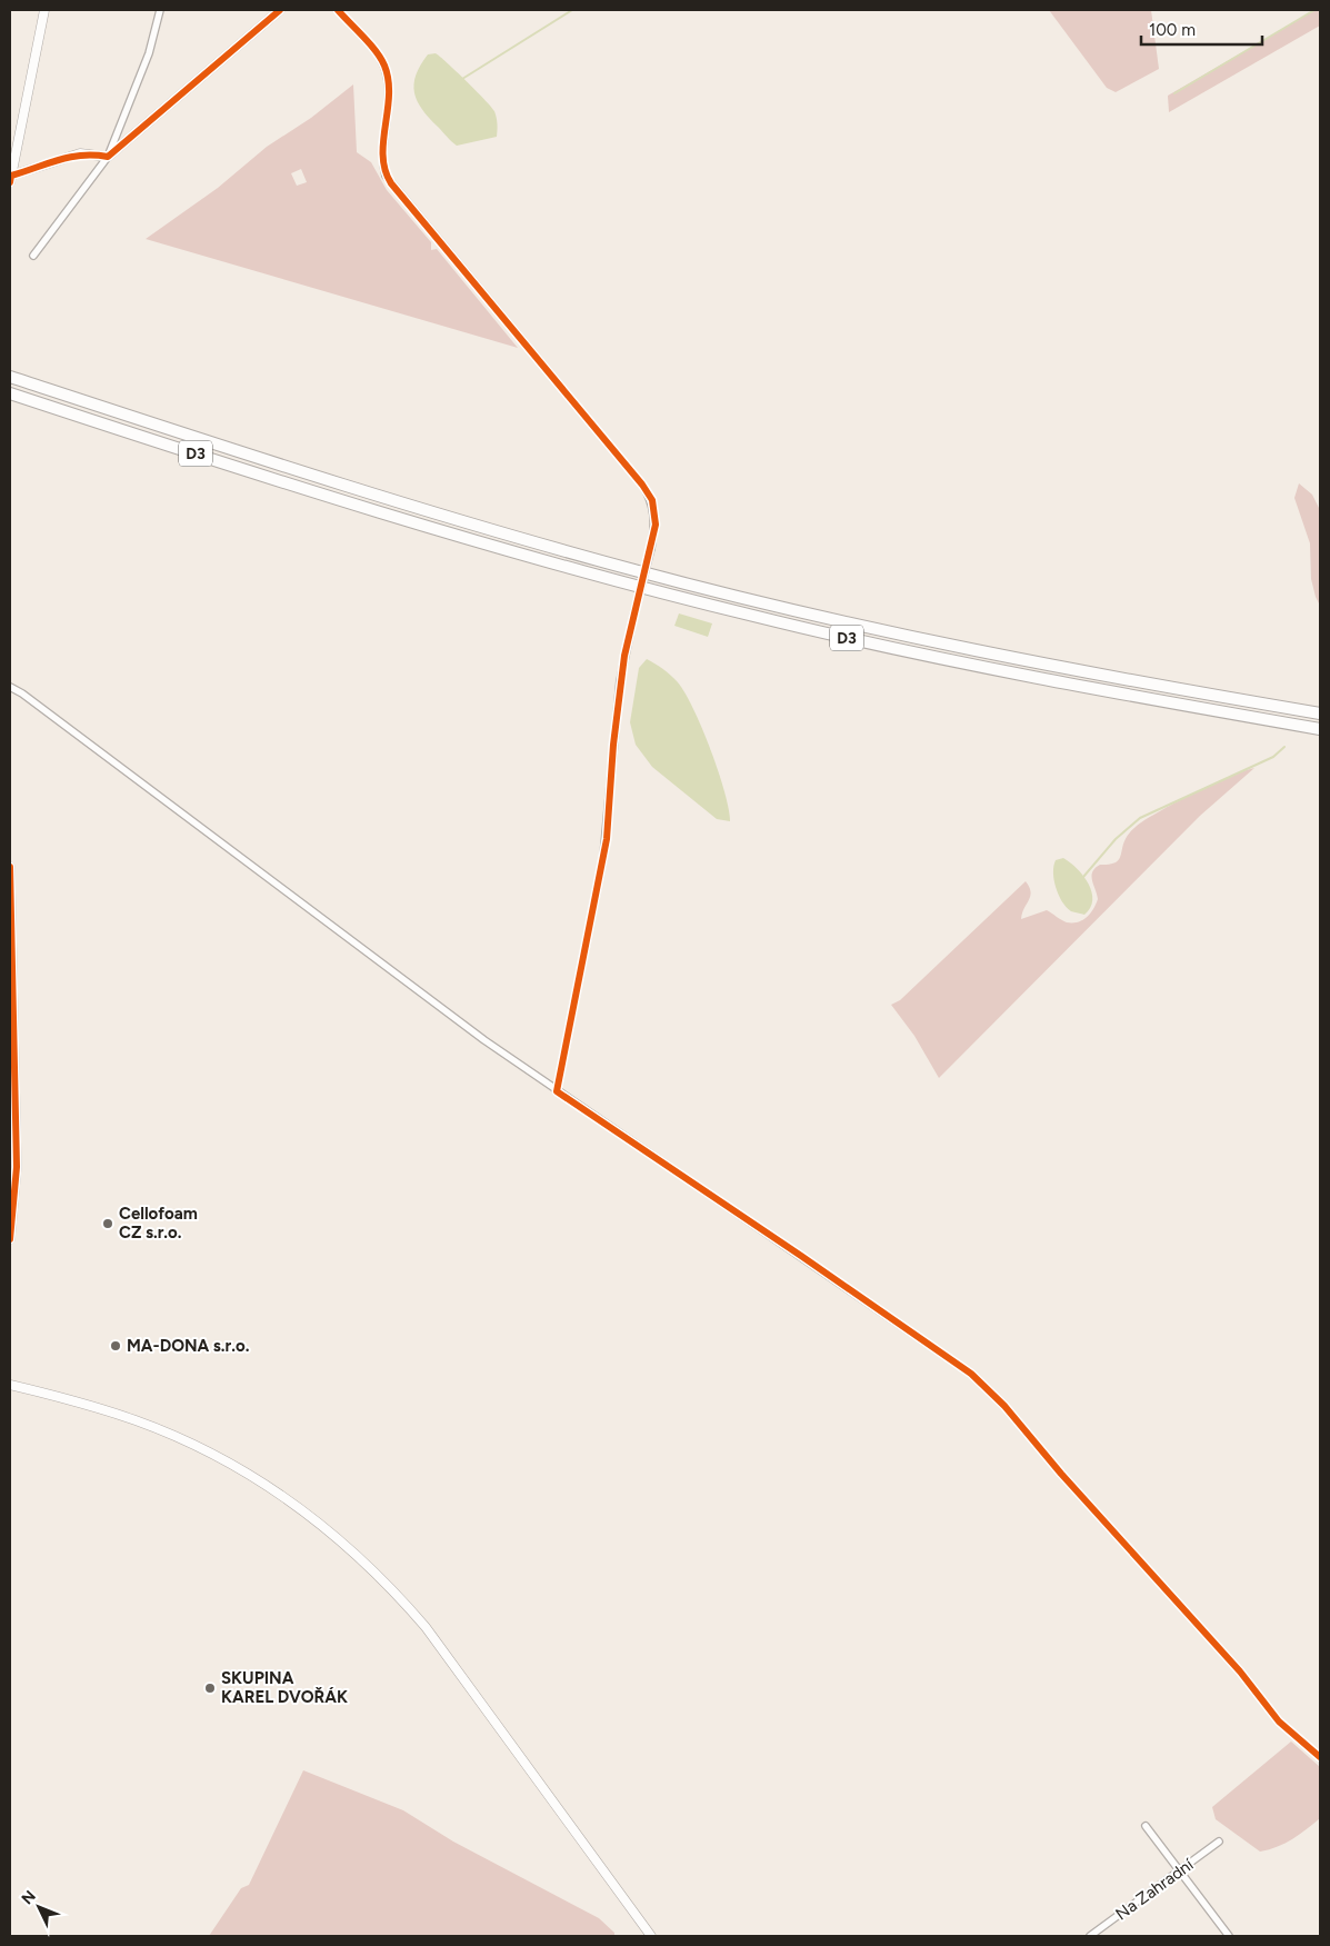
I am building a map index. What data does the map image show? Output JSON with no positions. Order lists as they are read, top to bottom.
{
  "streets": {
    "highway": ["D3"],
    "street": ["Na Zahradní"]
  },
  "places": ["Cellofoam CZ s.r.o.", "MA-DONA s.r.o.", "SKUPINA KAREL DVOŘÁK"],
  "scale_bar": "100 m",
  "north": "top left"
}
